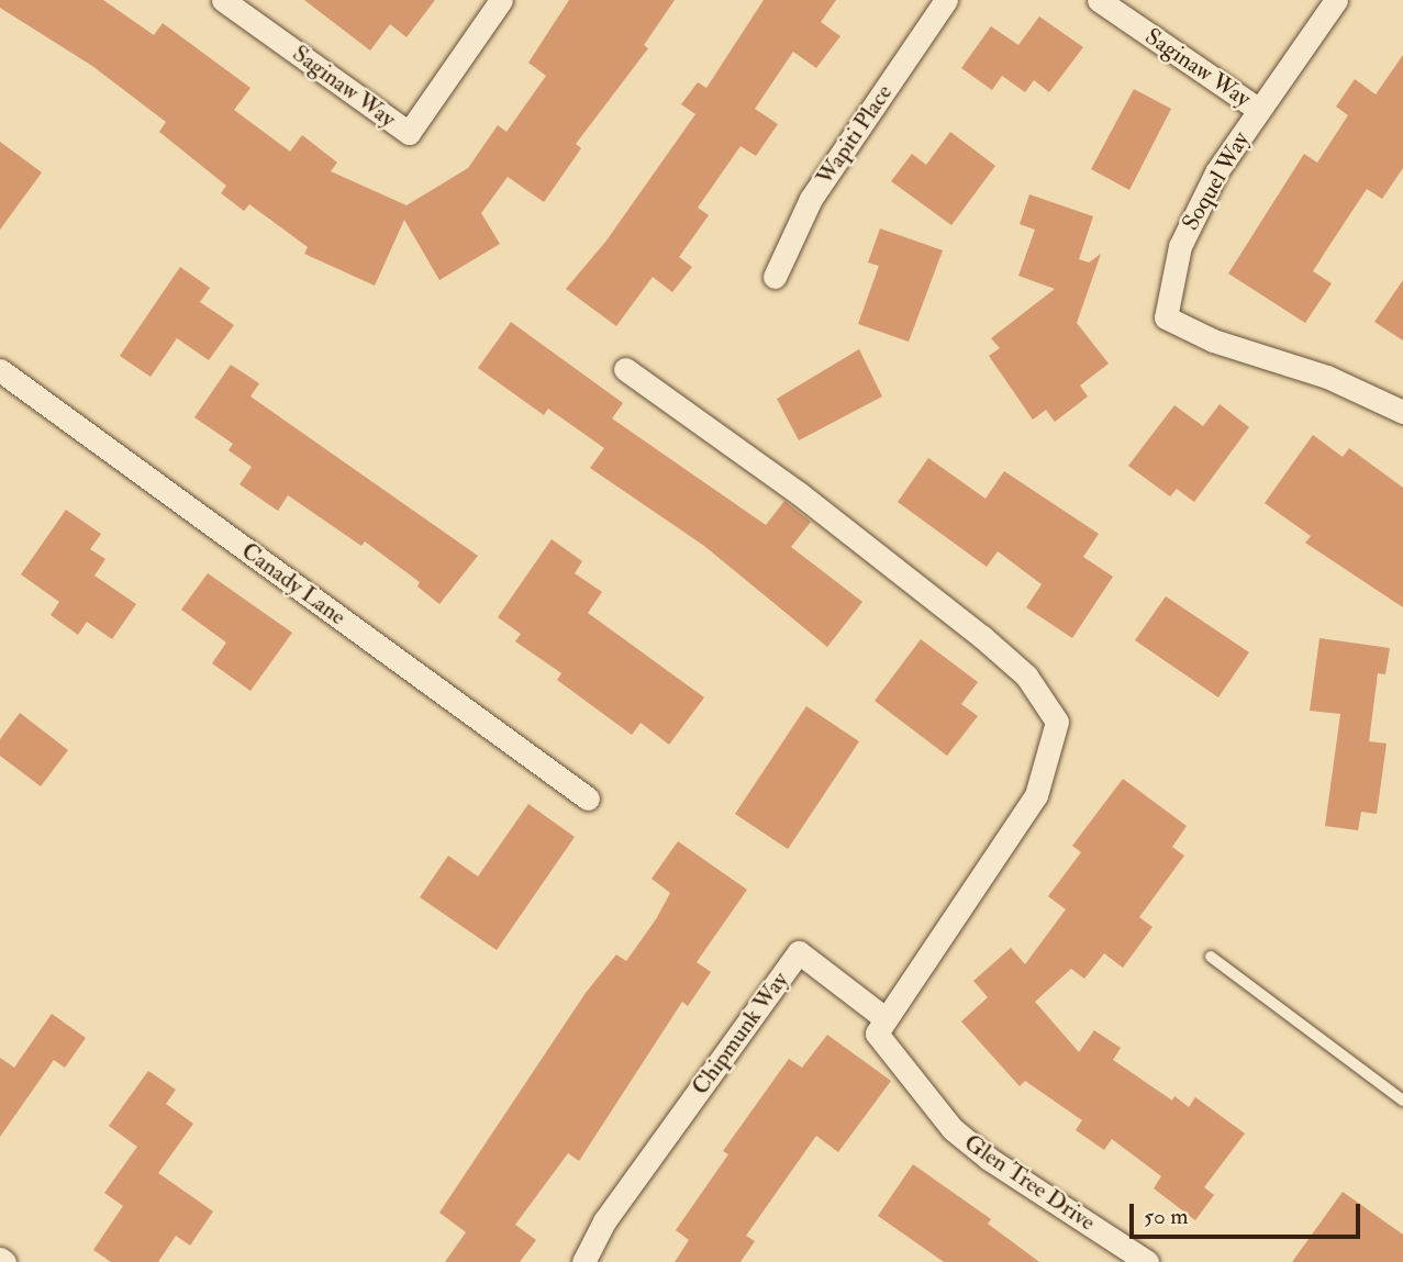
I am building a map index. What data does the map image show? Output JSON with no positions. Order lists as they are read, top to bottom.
{
  "streets": {
    "street": [
      "Saginaw Way",
      "Wapiti Place",
      "Soquel Way",
      "Canady Lane",
      "Chipmunk Way",
      "Glen Tree Drive"
    ]
  },
  "crossings": [
    ["Saginaw Way", "Soquel Way"],
    ["Chipmunk Way", "Glen Tree Drive"]
  ],
  "scale_bar": "50 m"
}
